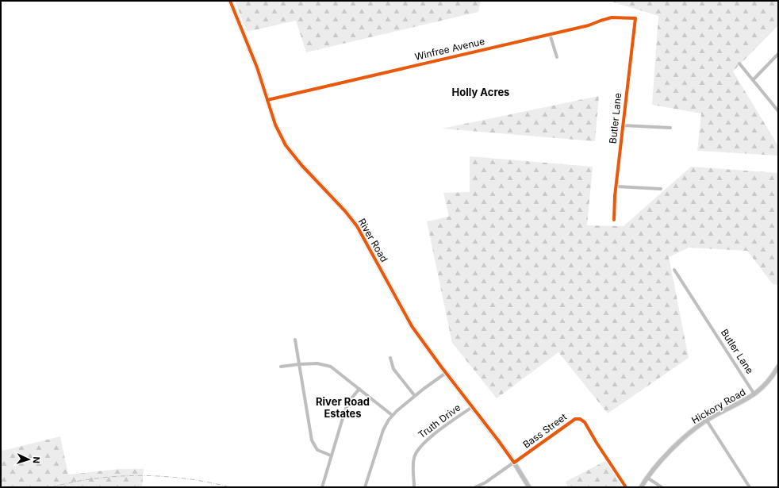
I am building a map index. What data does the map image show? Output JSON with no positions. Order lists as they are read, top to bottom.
{
  "streets": {
    "main road": ["River Road", "Hickory Road"],
    "street": [
      "Winfree Avenue",
      "Butler Lane",
      "Truth Drive",
      "Bass Street"
    ]
  },
  "crossings": [
    ["Winfree Avenue", "Butler Lane"],
    ["Winfree Avenue", "River Road"],
    ["Butler Lane", "Hickory Road"],
    ["River Road", "Truth Drive"],
    ["River Road", "Bass Street"]
  ],
  "districts": ["Holly Acres", "River Road Estates"],
  "north": "right"
}
